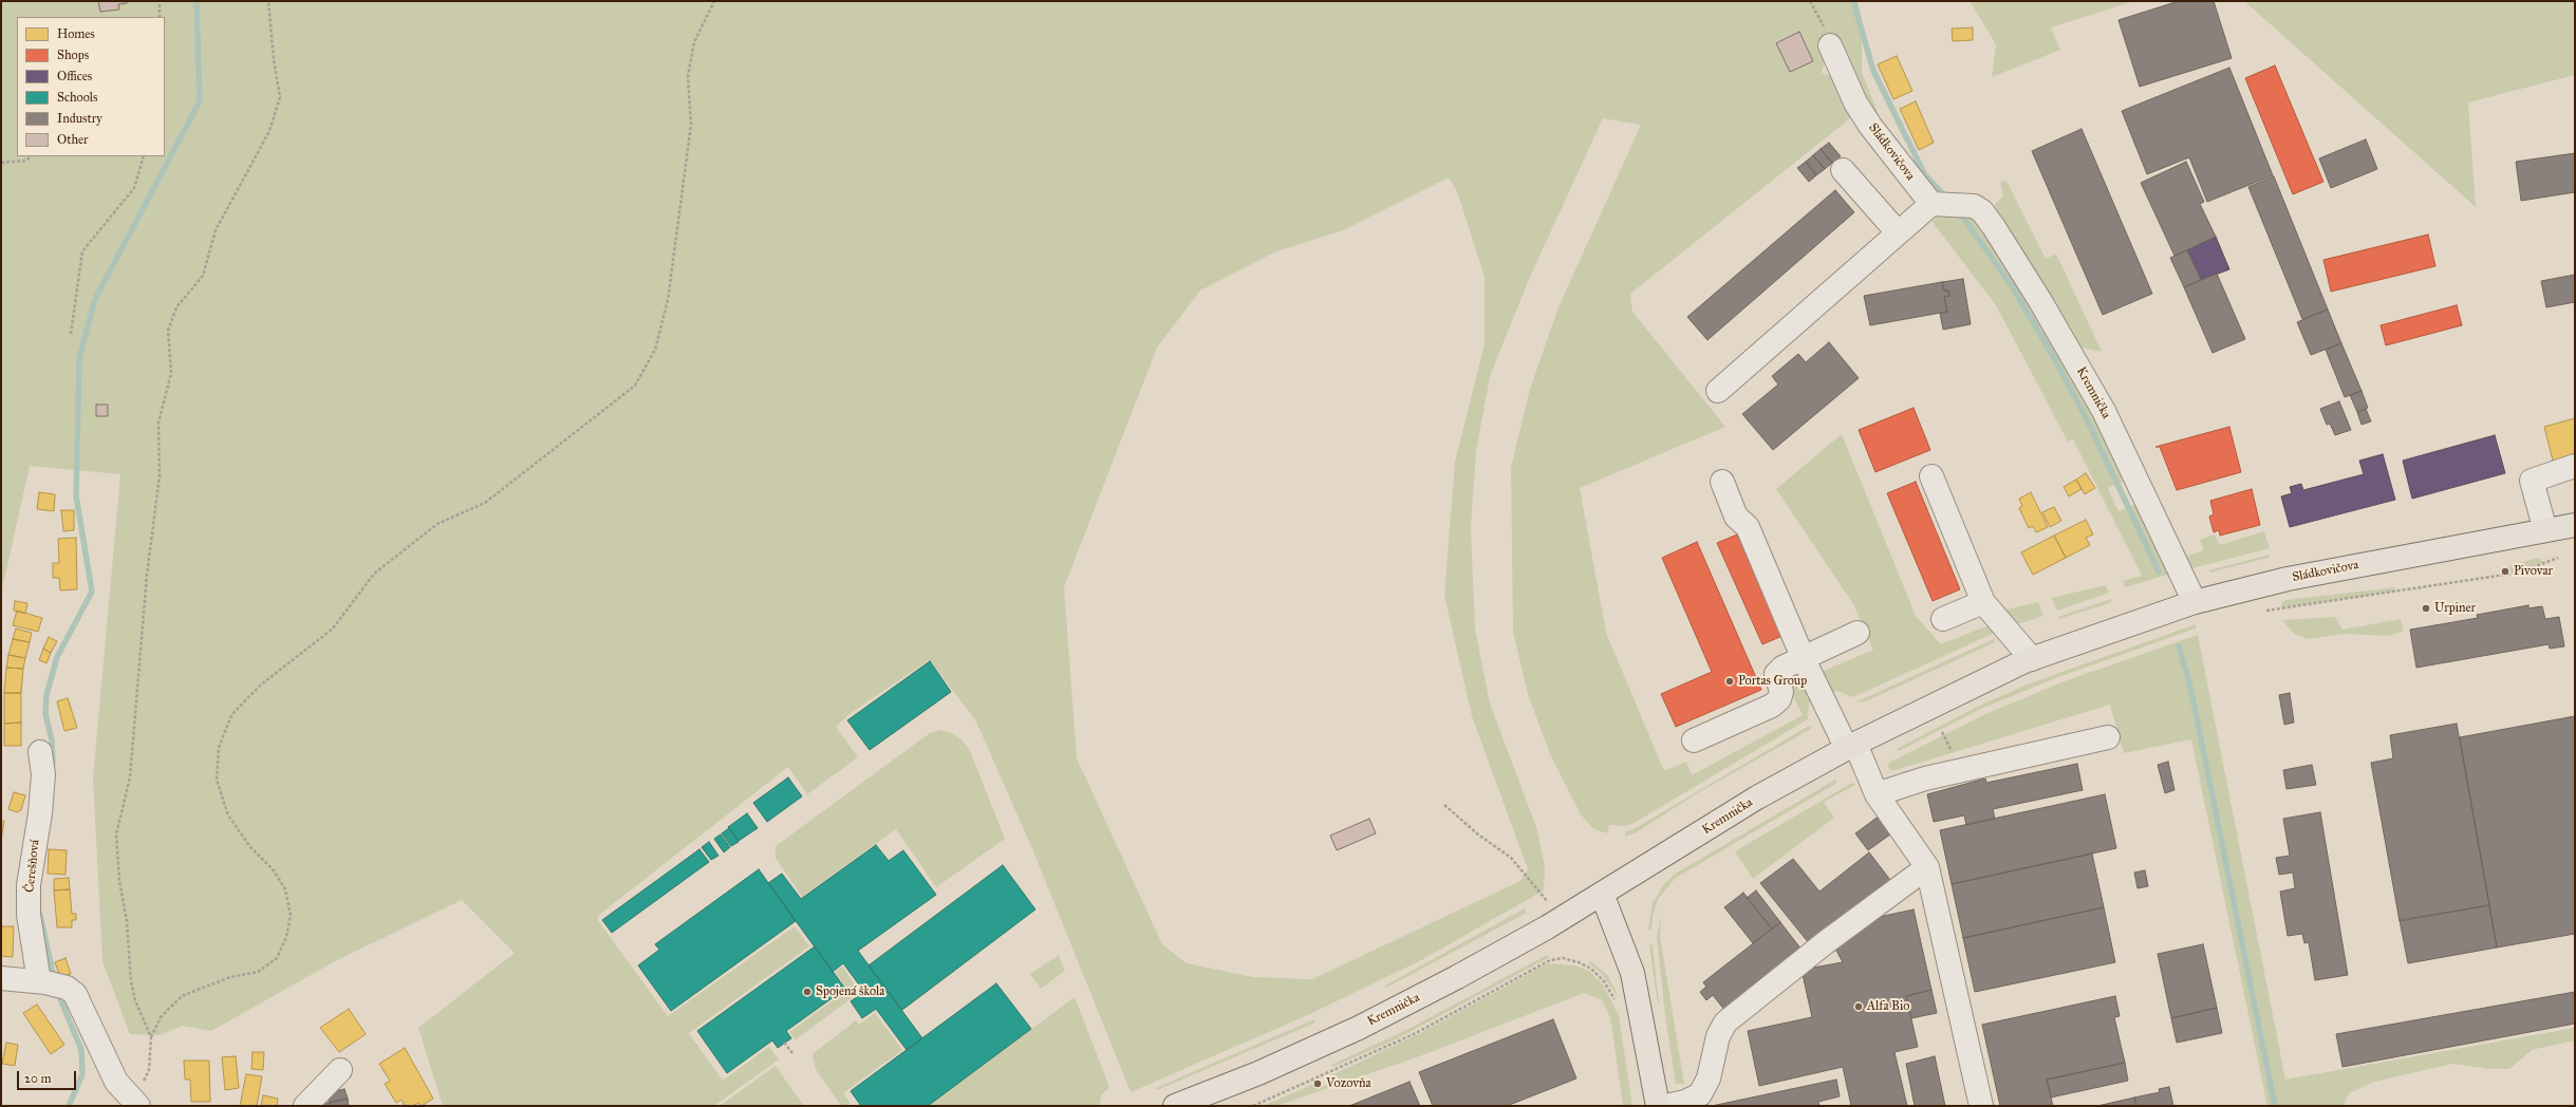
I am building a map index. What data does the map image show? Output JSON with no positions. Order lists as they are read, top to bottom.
{
  "streets": {
    "main road": ["Sládkovičova", "Kremnička"],
    "street": ["Čerešňová"]
  },
  "crossings": [
    ["Sládkovičova", "Kremnička"]
  ],
  "places": [
    "Pivovar",
    "Urpiner",
    "Portas Group",
    "Spojená škola",
    "Alfa Bio",
    "Vozovňa"
  ],
  "legend": [
    "Homes",
    "Shops",
    "Offices",
    "Schools",
    "Industry",
    "Other"
  ],
  "scale_bar": "20 m"
}
